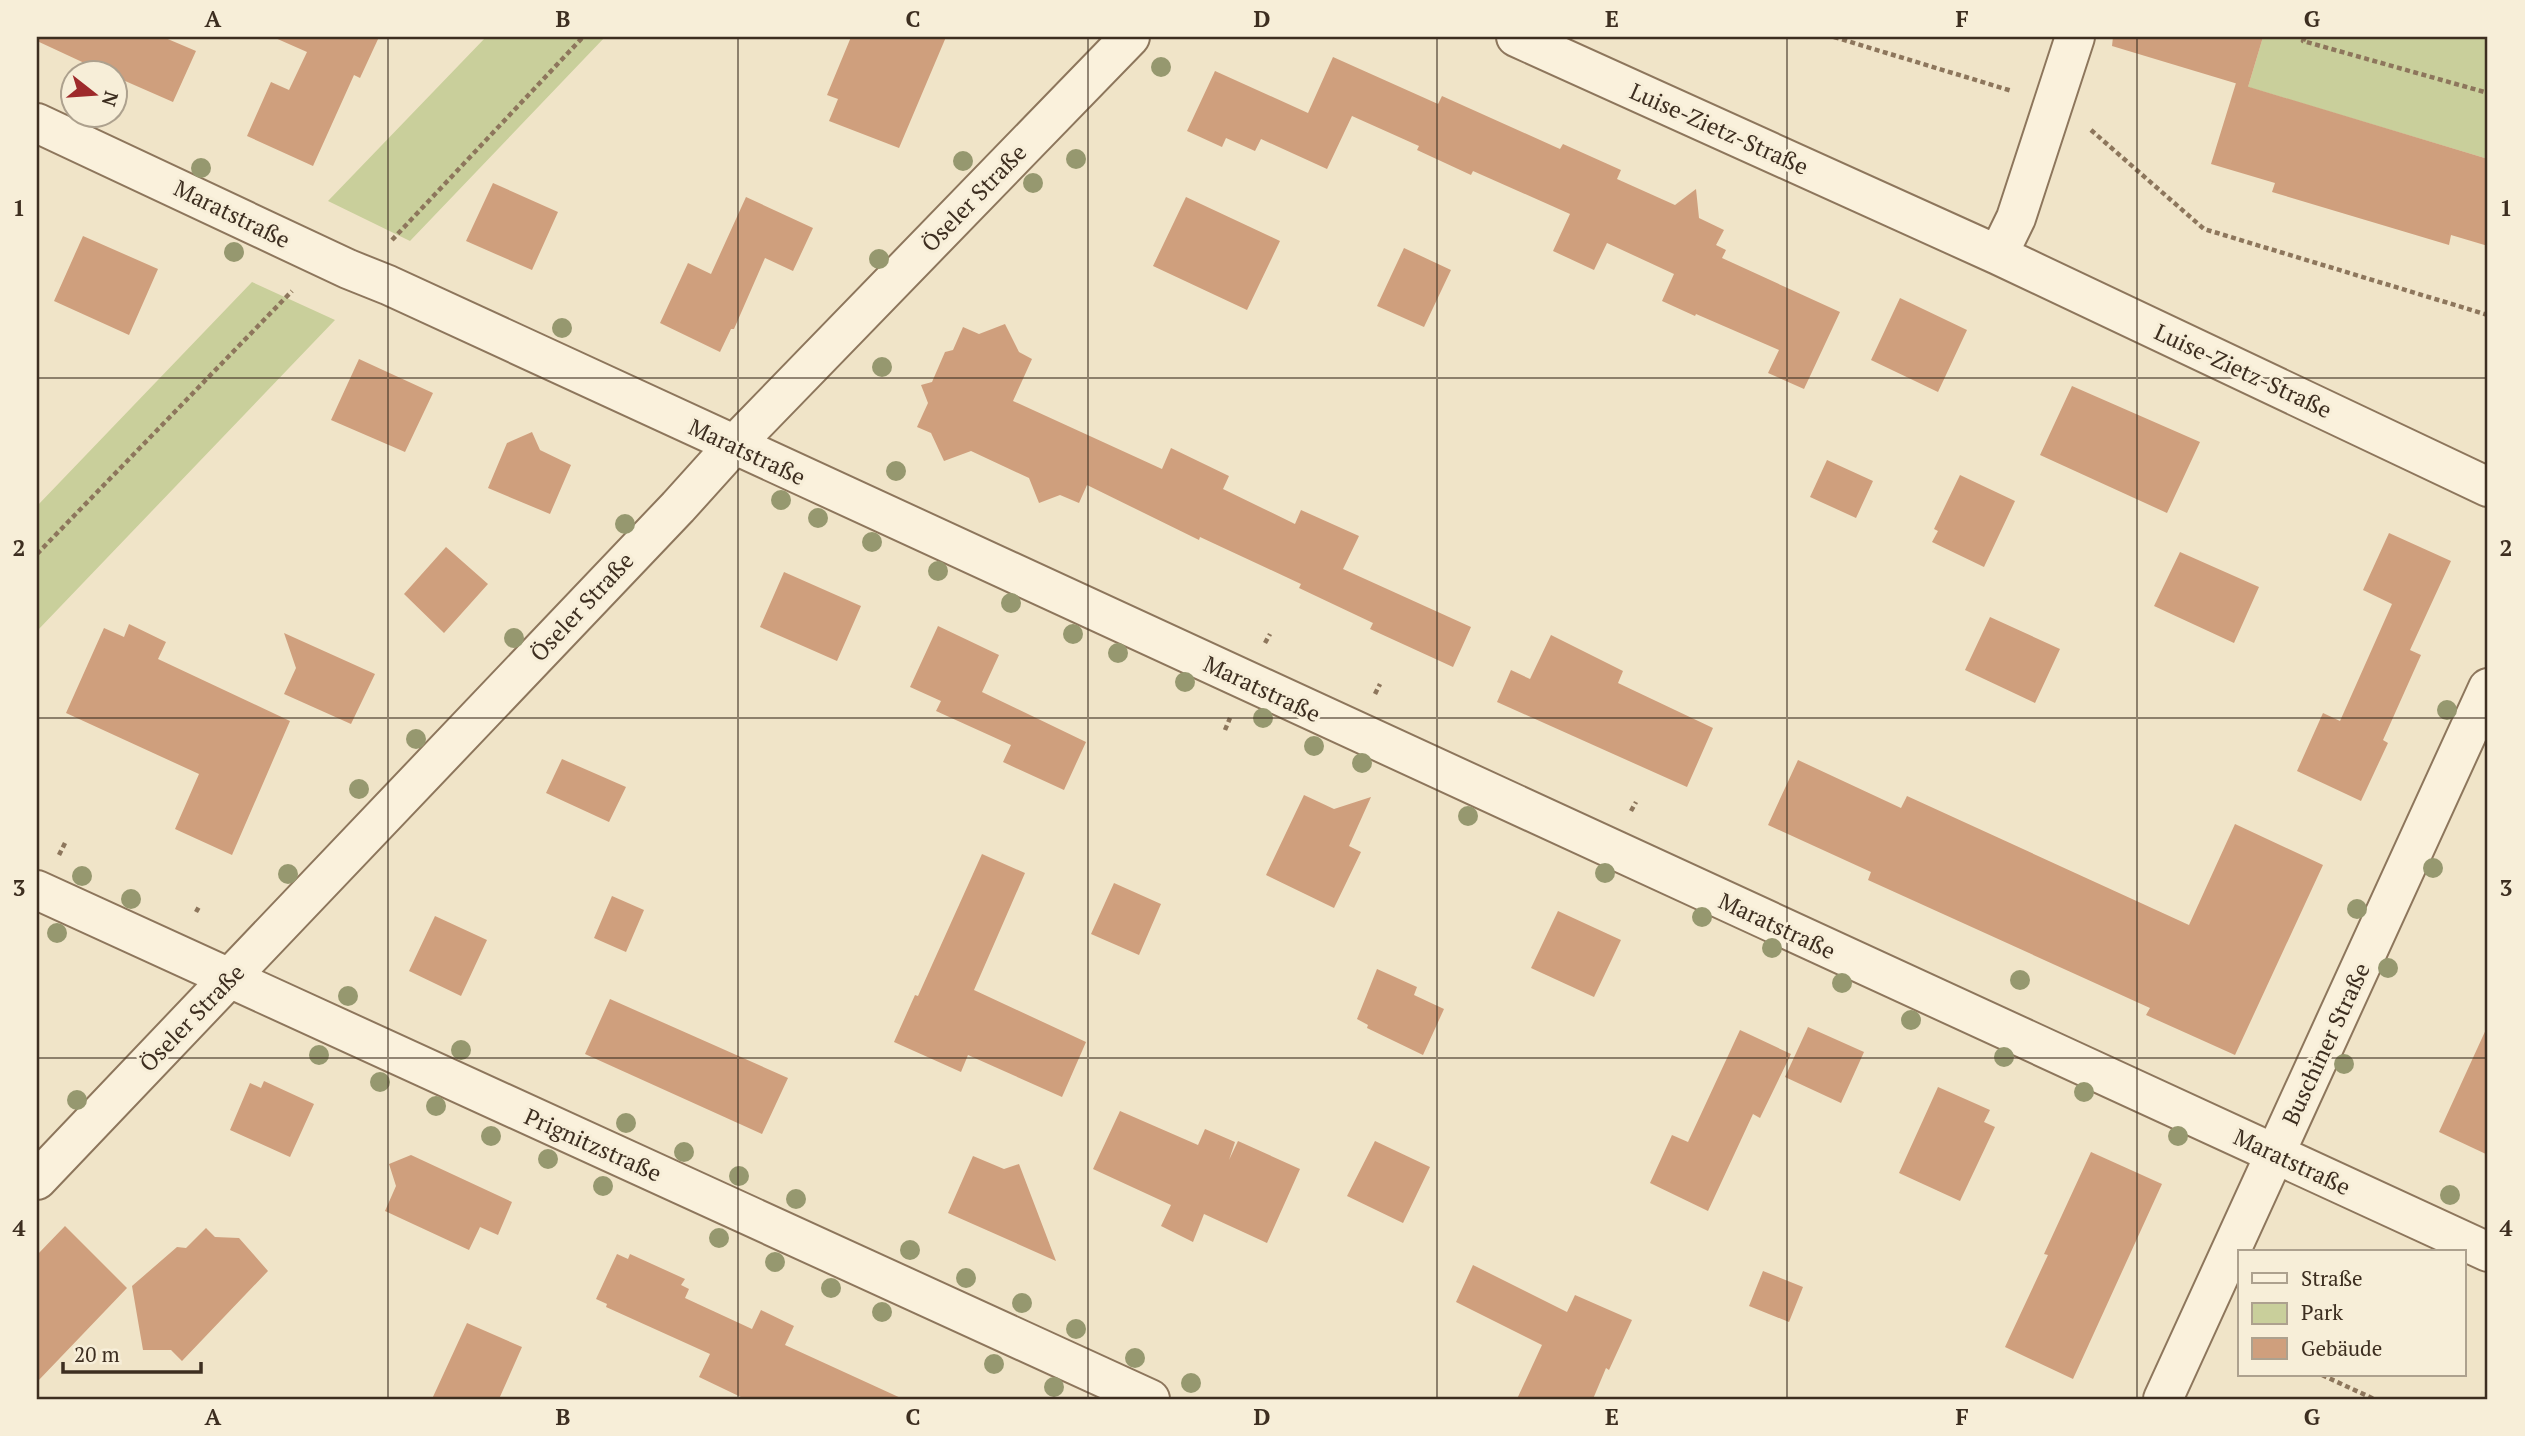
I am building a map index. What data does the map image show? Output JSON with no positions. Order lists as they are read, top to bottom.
{
  "streets": {
    "street": [
      "Luise-Zietz-Straße",
      "Öseler Straße",
      "Maratstraße",
      "Buschiner Straße",
      "Prignitzstraße"
    ]
  },
  "crossings": [
    ["Öseler Straße", "Maratstraße"],
    ["Öseler Straße", "Prignitzstraße"],
    ["Maratstraße", "Buschiner Straße"]
  ],
  "legend": ["Straße", "Park", "Gebäude"],
  "scale_bar": "20 m",
  "north": "right",
  "grid": {
    "columns": [
      "A",
      "B",
      "C",
      "D",
      "E",
      "F",
      "G"
    ],
    "rows": [
      "1",
      "2",
      "3",
      "4"
    ]
  }
}
